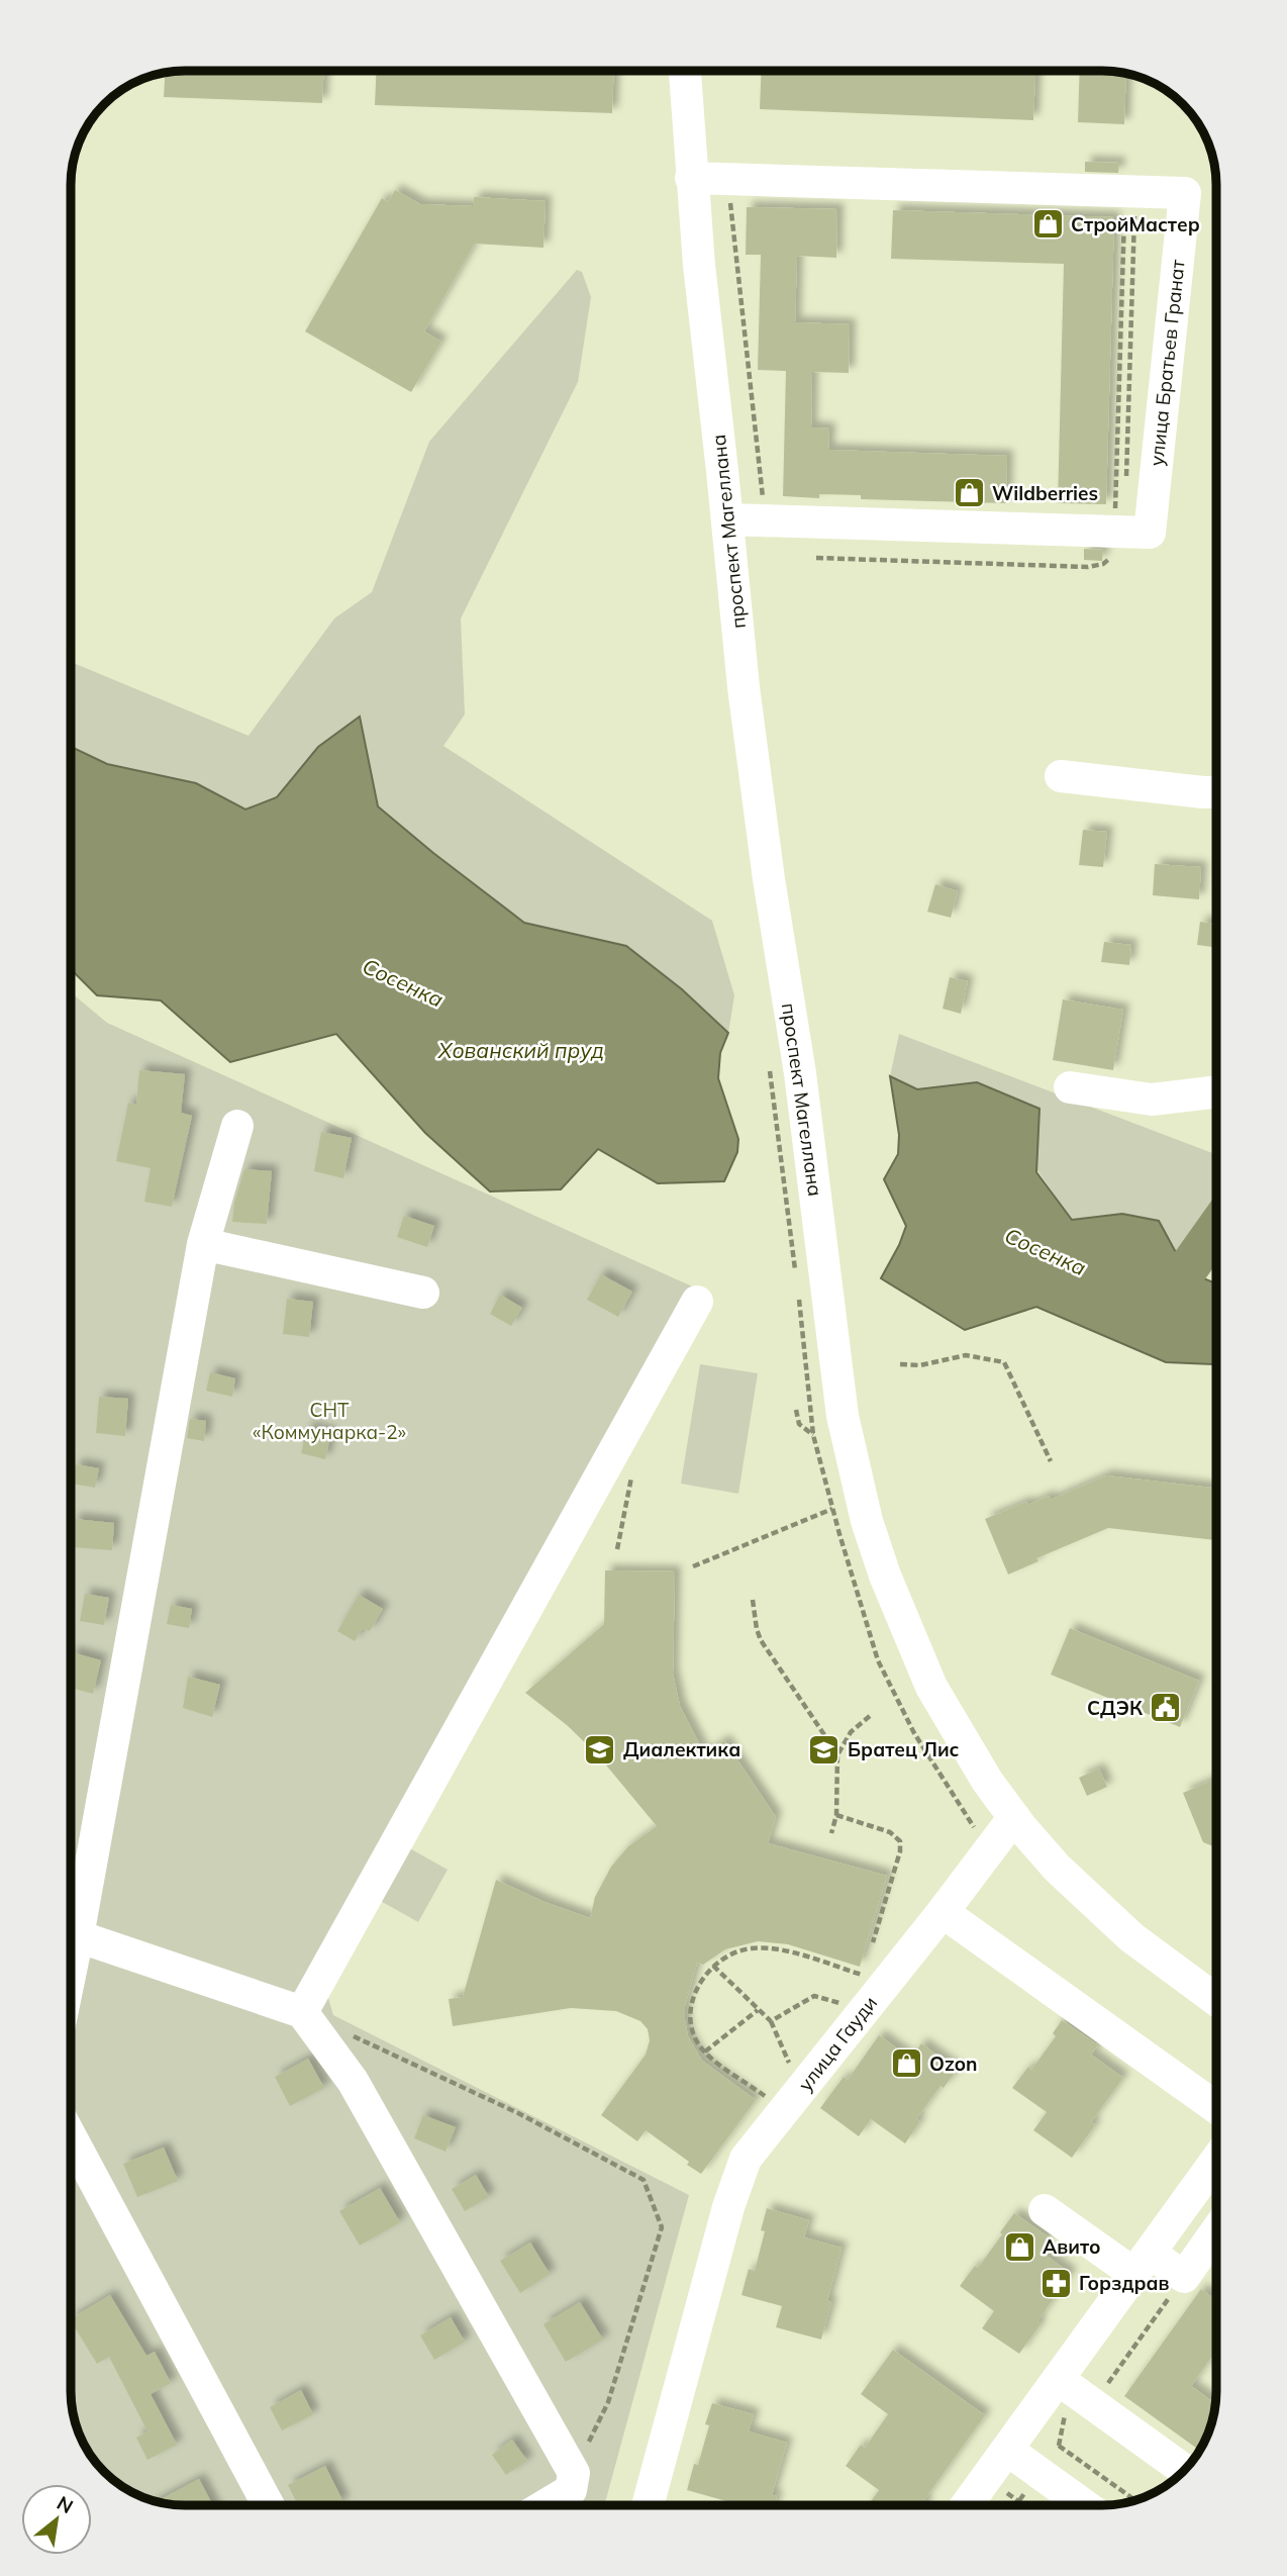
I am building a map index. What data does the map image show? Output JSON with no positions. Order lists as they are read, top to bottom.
{
  "streets": {
    "street": ["улица Братьев Гранат", "проспект Магеллана", "улица Гауди"]
  },
  "crossings": [
    ["проспект Магеллана", "улица Гауди"]
  ],
  "water": ["Сосенка", "Хованский пруд"],
  "parks": ["СНТ «Коммунарка-2»"],
  "places": {
    "shop": [
      "СтройМастер",
      "Wildberries",
      "Ozon",
      "Авито"
    ],
    "public building": ["СДЭК"],
    "school or university": ["Диалектика", "Братец Лис"],
    "pharmacy": ["Горздрав"]
  },
  "north": "top right"
}
